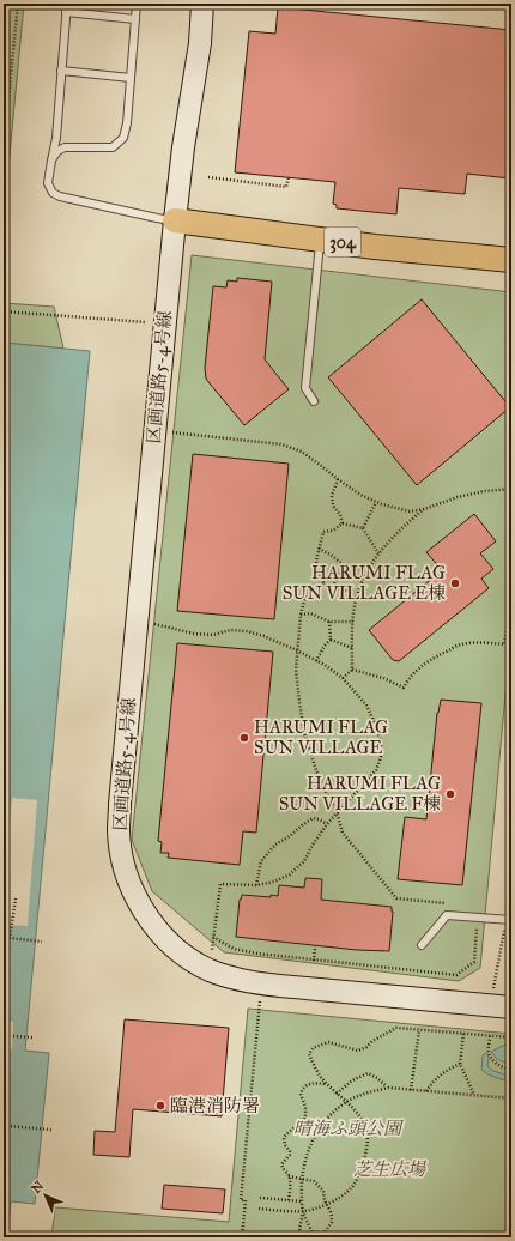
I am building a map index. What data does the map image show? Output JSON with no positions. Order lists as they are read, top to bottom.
{
  "streets": {
    "main road": ["304"],
    "street": ["区画道路5-4号線"]
  },
  "crossings": [
    ["304", "区画道路5-4号線"]
  ],
  "parks": ["晴海ふ頭公園", "芝生広場"],
  "places": [
    "HARUMI FLAG SUN VILLAGE E棟",
    "HARUMI FLAG SUN VILLAGE",
    "HARUMI FLAG SUN VILLAGE F棟",
    "臨港消防署"
  ],
  "north": "top left"
}
